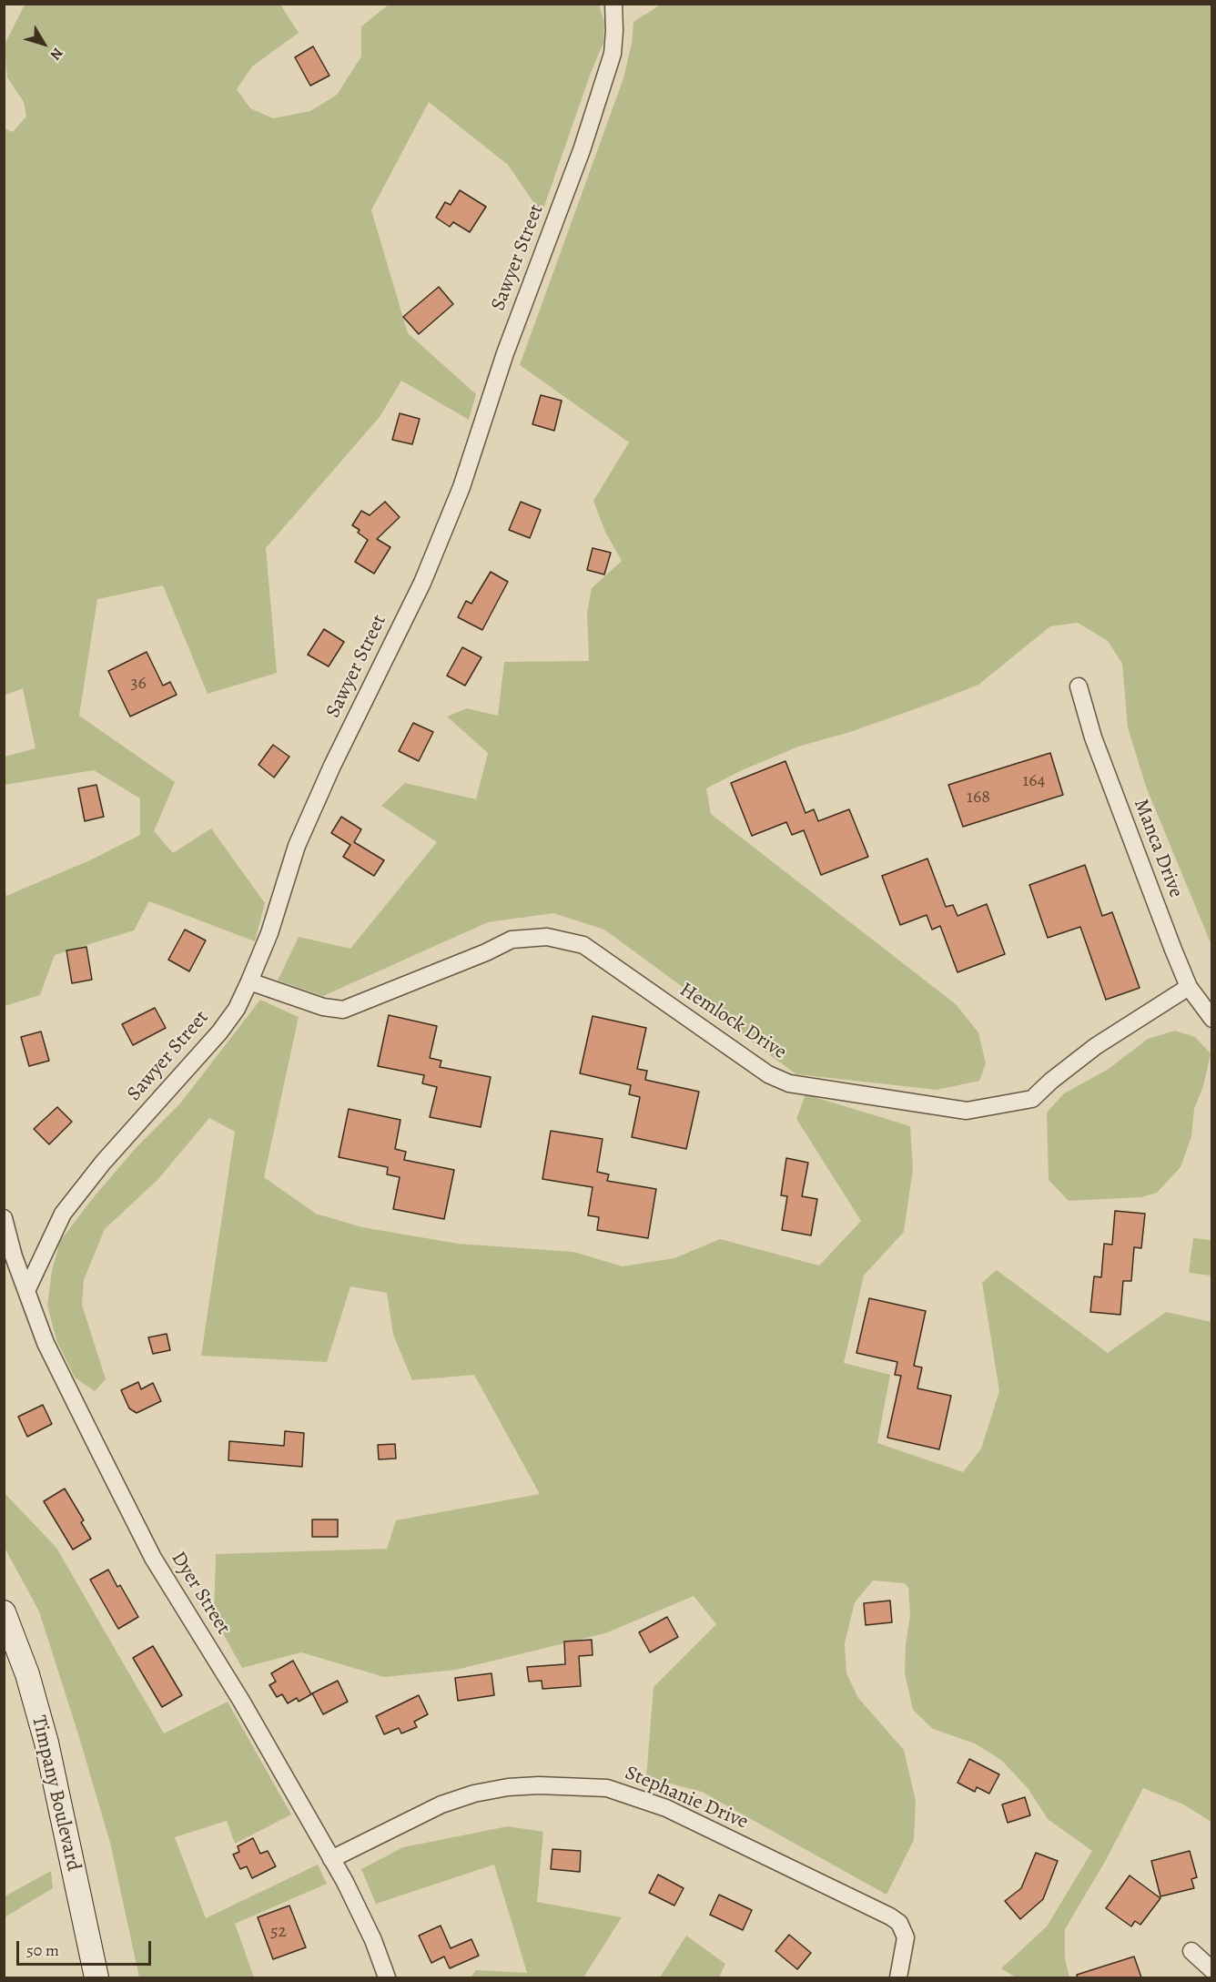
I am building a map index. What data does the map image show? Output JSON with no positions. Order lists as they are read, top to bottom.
{
  "streets": {
    "main road": ["Timpany Boulevard"],
    "street": [
      "Sawyer Street",
      "Manca Drive",
      "Hemlock Drive",
      "Dyer Street",
      "Stephanie Drive"
    ]
  },
  "crossings": [
    ["Sawyer Street", "Hemlock Drive"],
    ["Sawyer Street", "Dyer Street"],
    ["Manca Drive", "Hemlock Drive"],
    ["Dyer Street", "Stephanie Drive"]
  ],
  "house_numbers": [
    "36",
    "164",
    "168",
    "52"
  ],
  "scale_bar": "50 m",
  "north": "bottom right"
}
